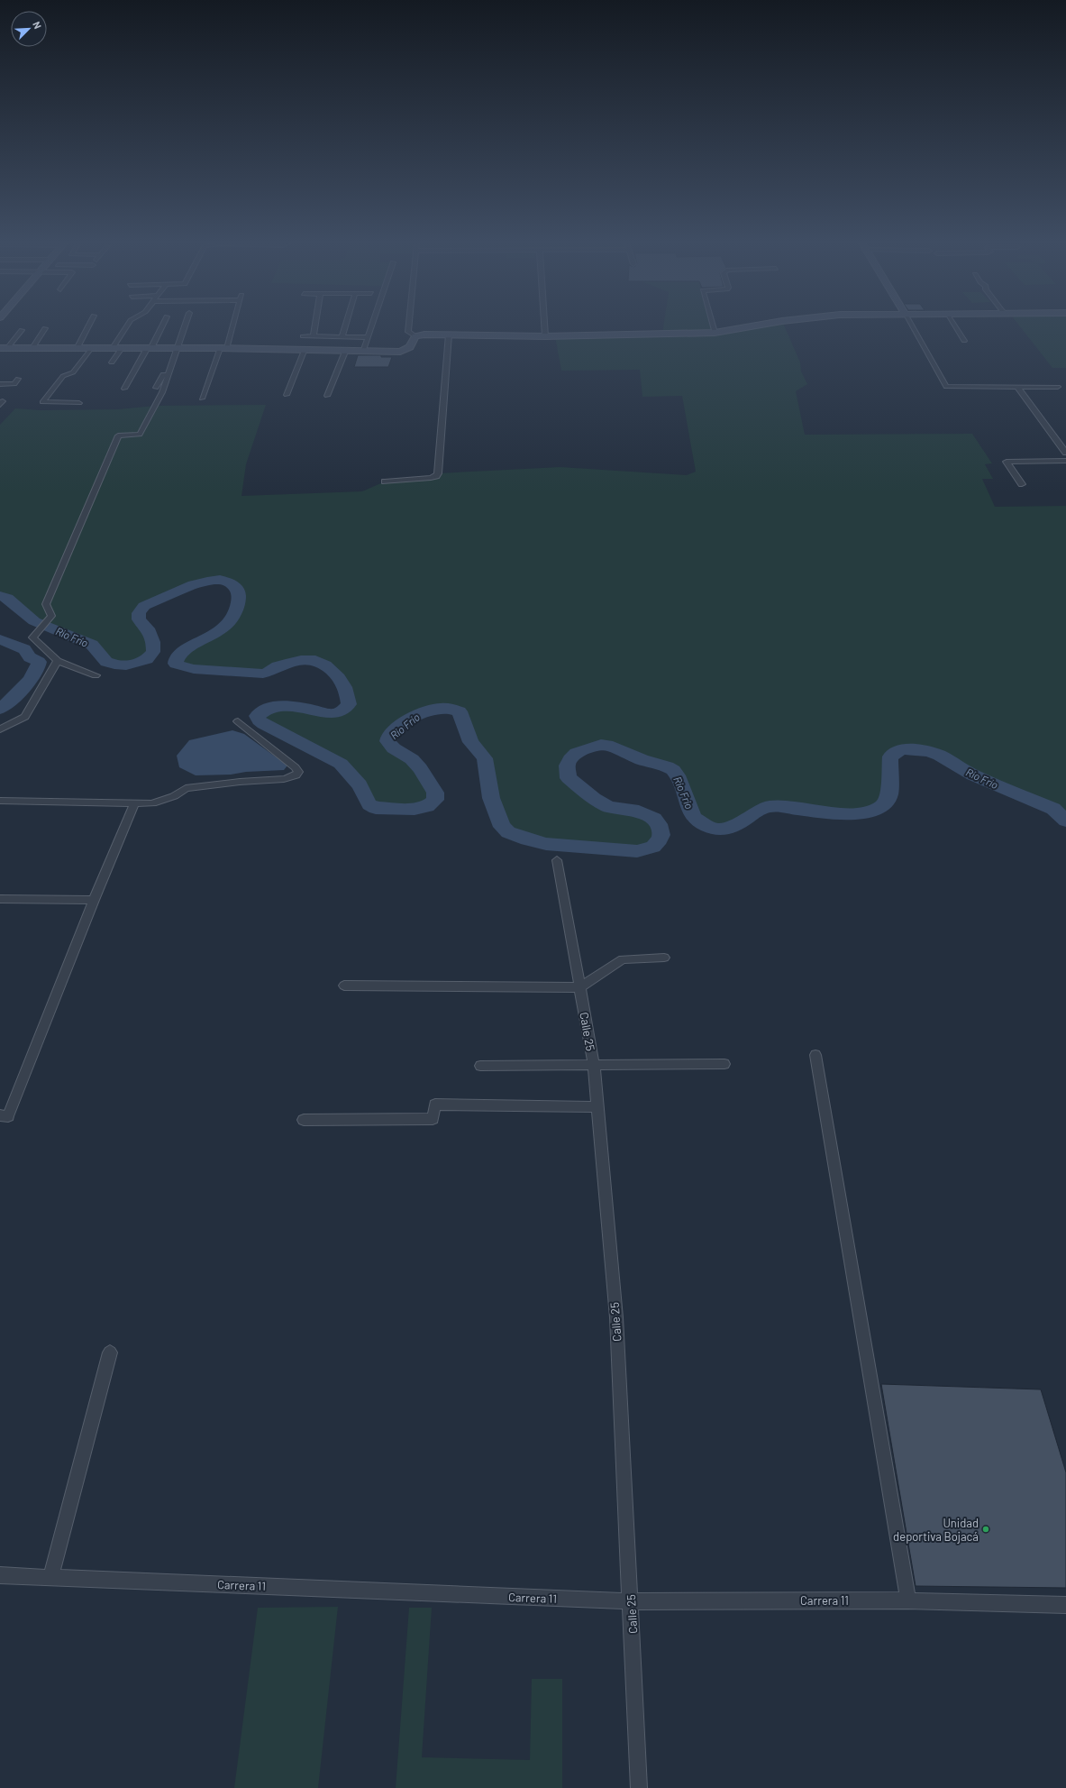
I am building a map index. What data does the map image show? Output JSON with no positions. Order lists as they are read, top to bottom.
{
  "streets": {
    "street": ["Calle 25", "Carrera 11"]
  },
  "crossings": [
    ["Calle 25", "Carrera 11"]
  ],
  "water": ["Río Frío"],
  "places": ["Unidad deportiva Bojacá"],
  "north": "top right"
}
